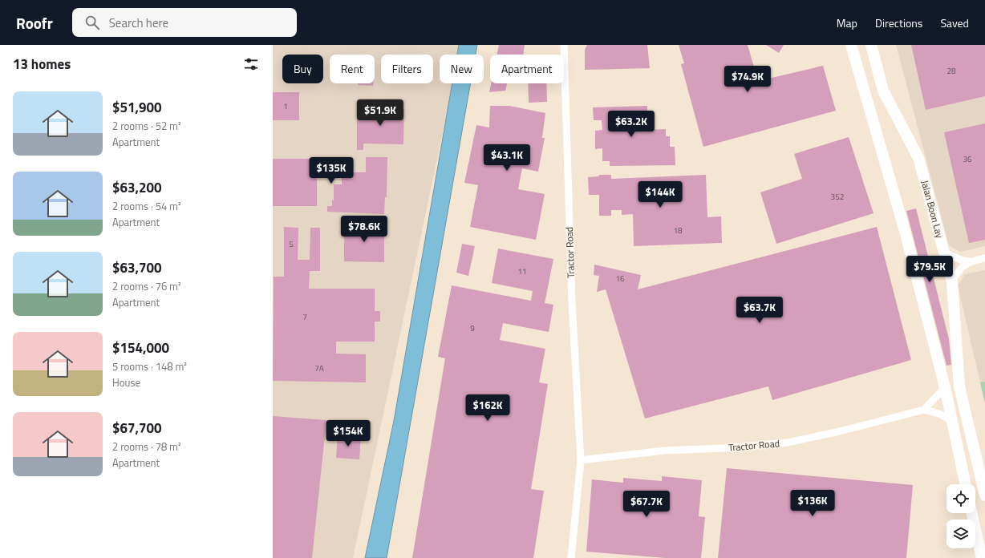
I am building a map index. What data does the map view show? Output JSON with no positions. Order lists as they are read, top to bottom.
{
  "streets": {
    "main road": ["Jalan Boon Lay"],
    "street": ["Tractor Road"]
  },
  "house_numbers": [
    "28",
    "1",
    "36",
    "352",
    "18",
    "5",
    "11",
    "16",
    "7",
    "9",
    "7A"
  ],
  "page": {
    "header": "Roofr",
    "search": "Search here",
    "nav": ["Map", "Directions", "Saved"],
    "heading": "13 homes",
    "chip": [
      "Buy",
      "Rent",
      "Filters",
      "New",
      "Apartment"
    ],
    "price": [
      "$74.9K",
      "$51.9K",
      "$63.2K",
      "$43.1K",
      "$135K",
      "$144K",
      "$78.6K",
      "$79.5K",
      "$63.7K",
      "$162K",
      "$154K",
      "$136K",
      "$67.7K"
    ],
    "list": [
      {
        "name": "$51,900",
        "note": "2 rooms · 52 m² · Apartment"
      },
      {
        "name": "$63,200",
        "note": "2 rooms · 54 m² · Apartment"
      },
      {
        "name": "$63,700",
        "note": "2 rooms · 76 m² · Apartment"
      },
      {
        "name": "$154,000",
        "note": "5 rooms · 148 m² · House"
      },
      {
        "name": "$67,700",
        "note": "2 rooms · 78 m² · Apartment"
      }
    ]
  }
}
